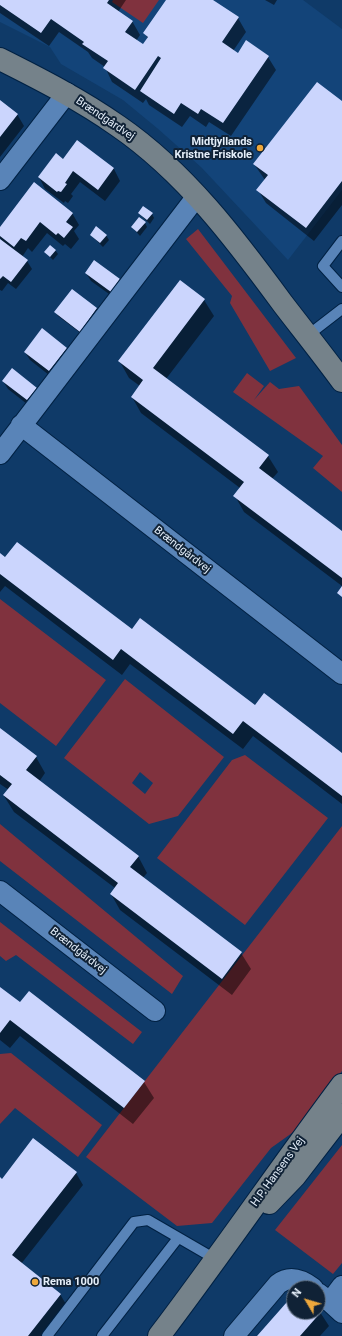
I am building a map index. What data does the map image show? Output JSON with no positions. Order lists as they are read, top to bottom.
{
  "streets": {
    "street": ["Brændgårdvej", "H.P. Hansens Vej"]
  },
  "places": ["Midtjyllands Kristne Friskole", "Rema 1000"],
  "north": "top left"
}
